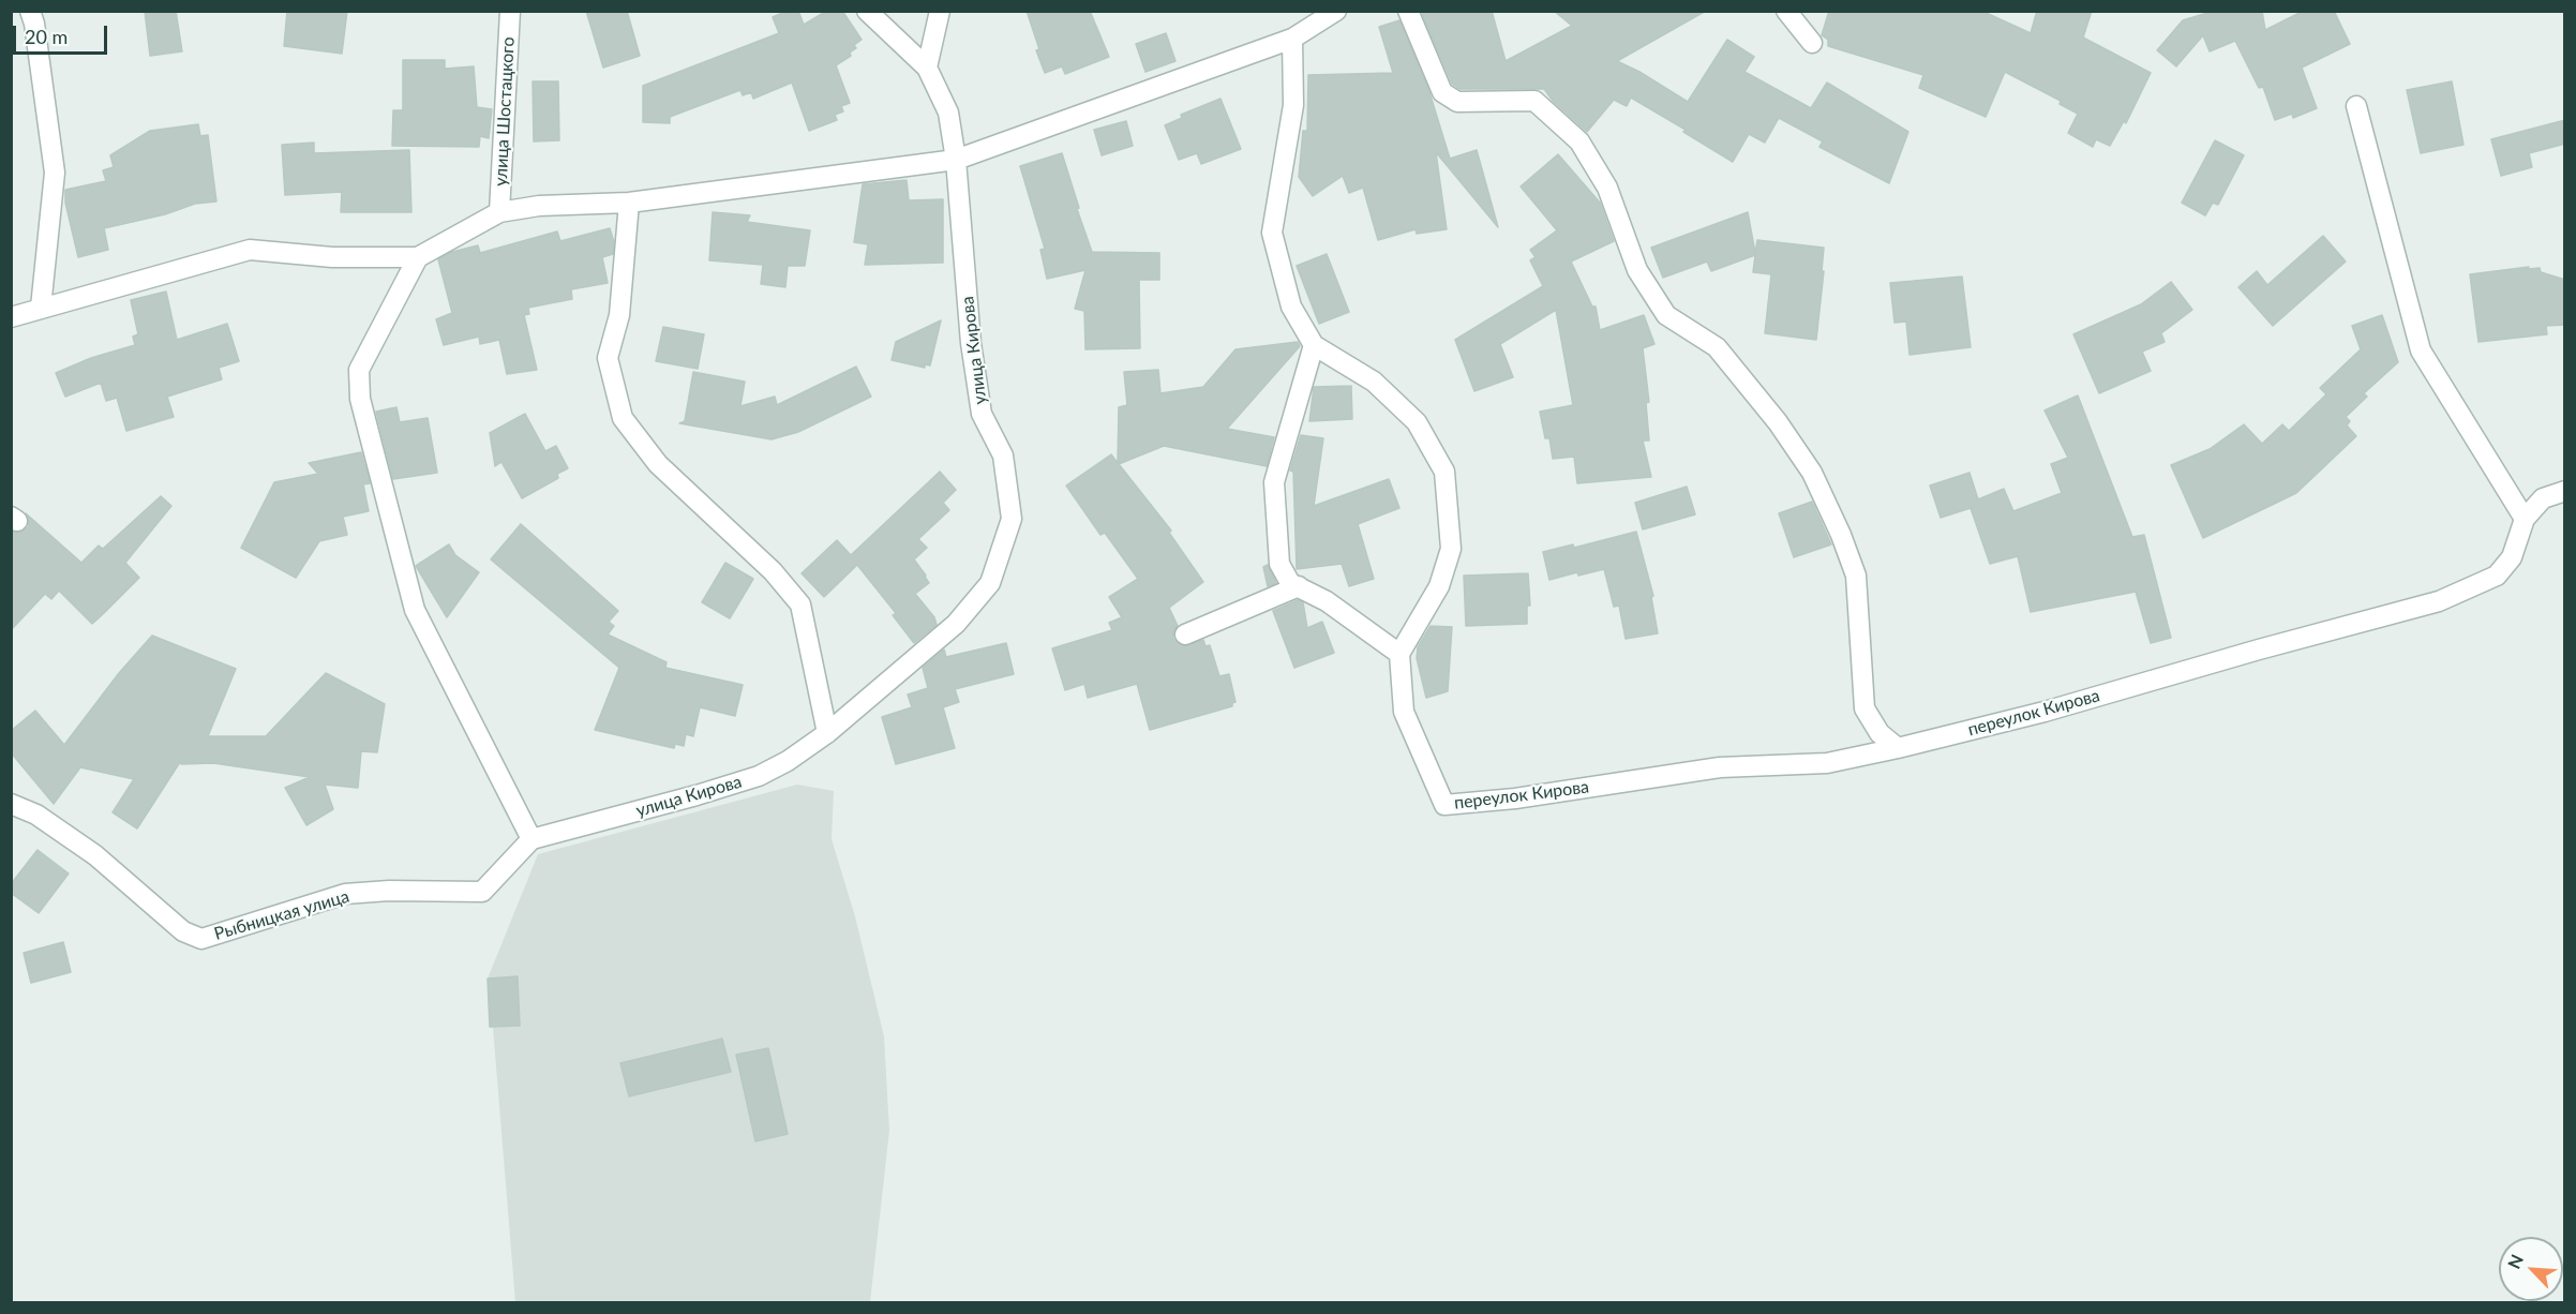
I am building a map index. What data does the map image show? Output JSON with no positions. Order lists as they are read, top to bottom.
{
  "streets": {
    "street": [
      "улица Шостацкого",
      "улица Кирова",
      "переулок Кирова",
      "Рыбницкая улица"
    ]
  },
  "crossings": [
    ["улица Кирова", "Рыбницкая улица"]
  ],
  "scale_bar": "20 m",
  "north": "top left"
}
